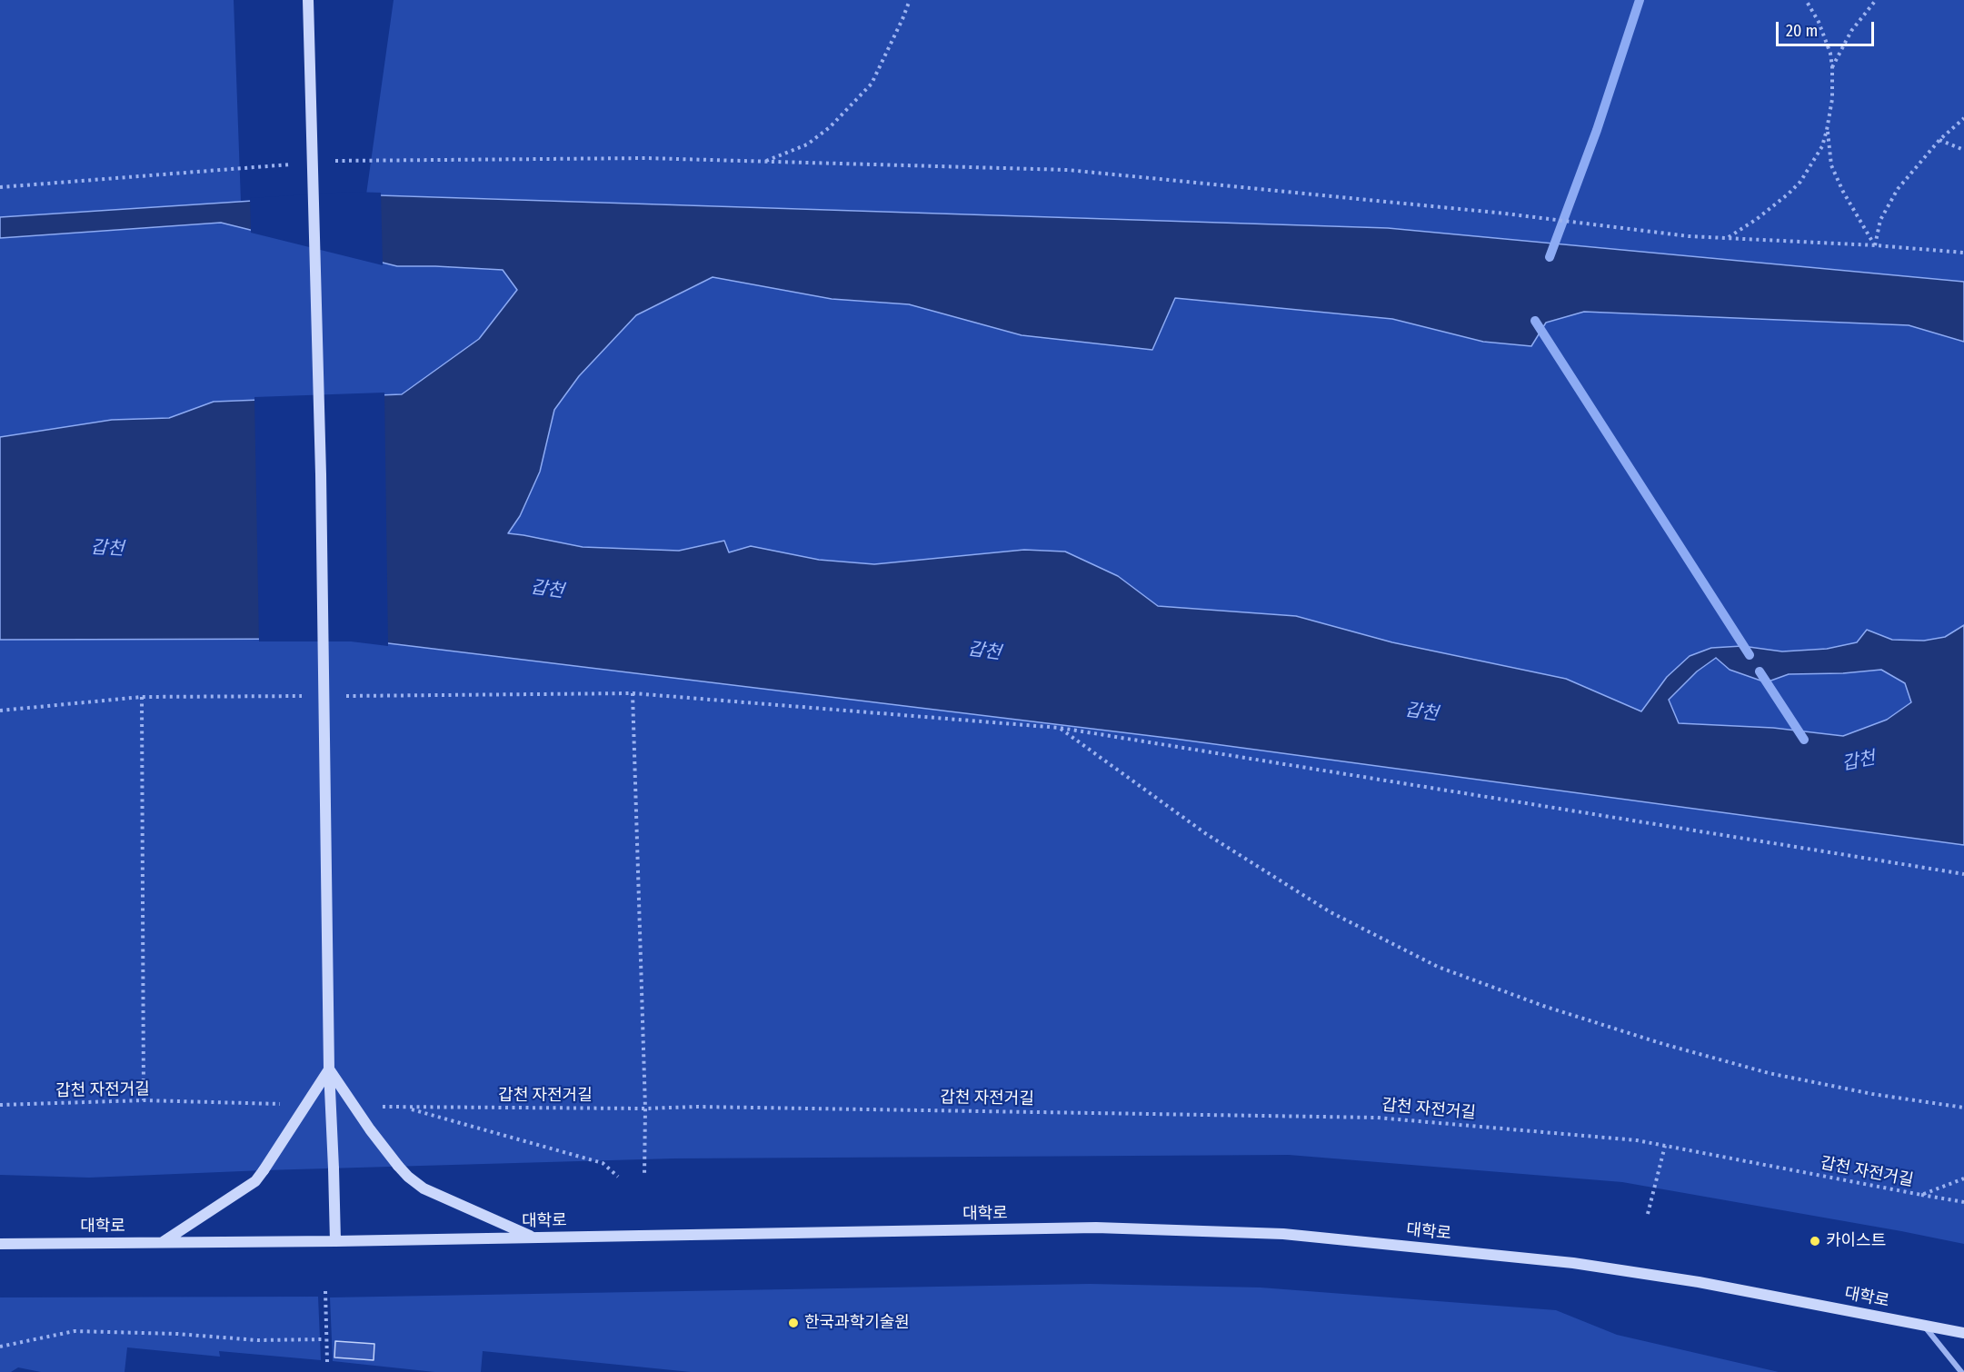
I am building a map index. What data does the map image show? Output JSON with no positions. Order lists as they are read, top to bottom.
{
  "streets": {
    "main road": ["대학로"],
    "path": ["갑천 자전거길"]
  },
  "water": ["갑천"],
  "places": ["카이스트", "한국과학기술원"],
  "scale_bar": "20 m"
}
